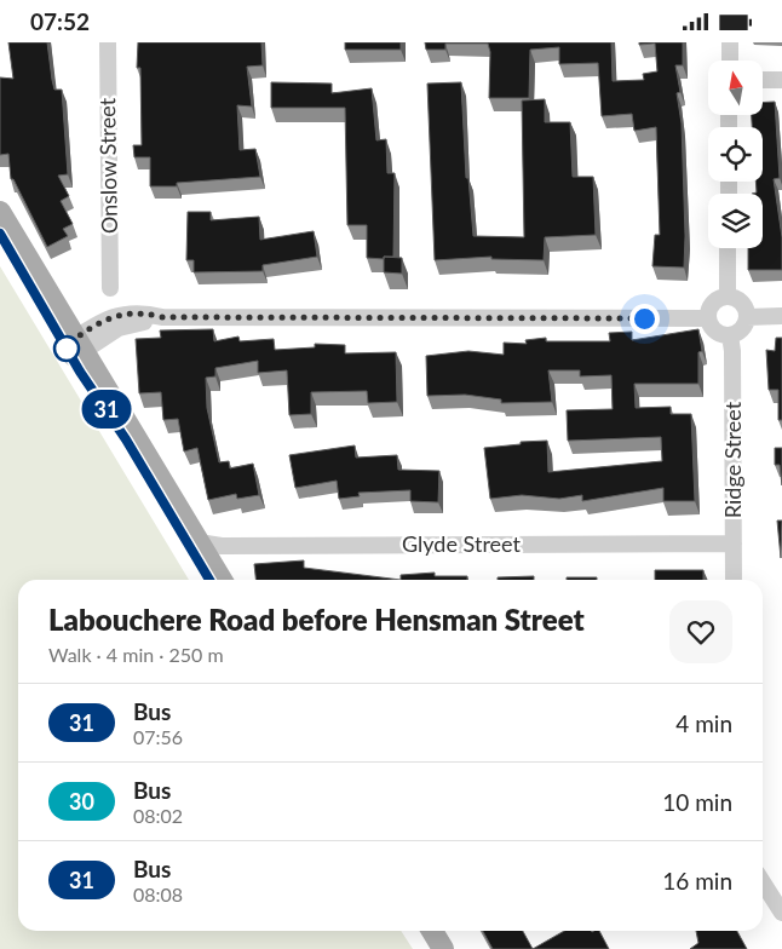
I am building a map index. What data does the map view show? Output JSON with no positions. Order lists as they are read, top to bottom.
{
  "streets": {
    "street": ["Onslow Street", "Ridge Street", "Glyde Street"]
  },
  "crossings": [
    ["Ridge Street", "Glyde Street"]
  ],
  "lines": ["bus line 31"],
  "north": "top",
  "page": {
    "status": "07:52",
    "on_map": "31",
    "heading": ["Labouchere Road before Hensman Street", "Walk · 4 min · 250 m"],
    "list": [
      {
        "mark": "31",
        "name": "Bus",
        "note": "07:56",
        "value": "4 min"
      },
      {
        "mark": "30",
        "name": "Bus",
        "note": "08:02",
        "value": "10 min"
      },
      {
        "mark": "31",
        "name": "Bus",
        "note": "08:08",
        "value": "16 min"
      }
    ]
  }
}
